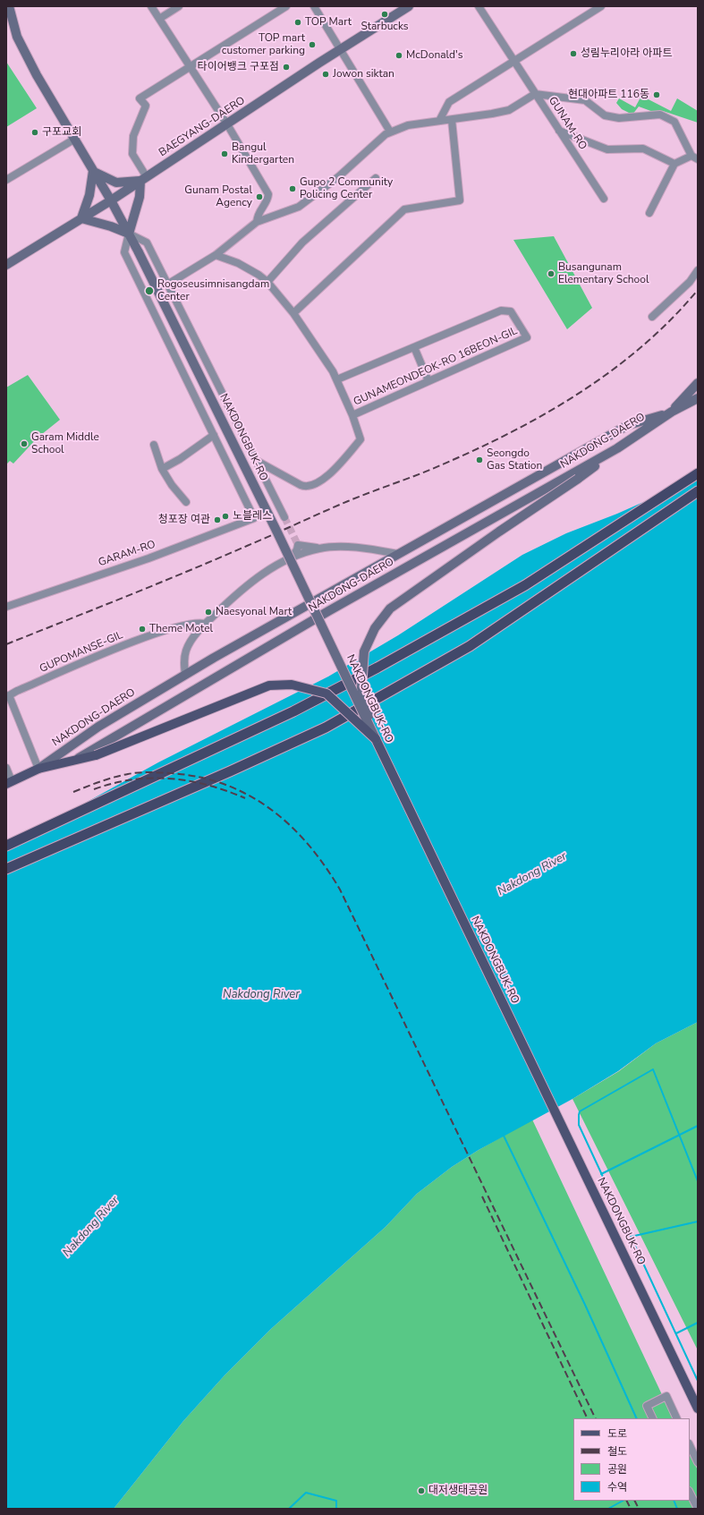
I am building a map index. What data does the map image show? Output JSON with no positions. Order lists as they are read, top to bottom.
{
  "streets": {
    "main road": ["BAEGYANG-DAERO", "NAKDONGBUK-RO", "NAKDONG-DAERO"],
    "street": [
      "GUNAM-RO",
      "GUNAMEONDEOK-RO 16BEON-GIL",
      "GARAM-RO",
      "GUPOMANSE-GIL"
    ]
  },
  "crossings": [
    ["BAEGYANG-DAERO", "NAKDONGBUK-RO"]
  ],
  "water": ["Nakdong River"],
  "places": [
    "Starbucks",
    "TOP Mart",
    "TOP mart customer parking",
    "성림누리아라 아파트",
    "McDonald's",
    "타이어뱅크 구포점",
    "Jowon siktan",
    "현대아파트 116동",
    "구포교회",
    "Bangul Kindergarten",
    "Gupo 2 Community Policing Center",
    "Gunam Postal Agency",
    "Busangunam Elementary School",
    "Rogoseusimnisangdam Center",
    "Garam Middle School",
    "Seongdo Gas Station",
    "노블레스",
    "청포장 여관",
    "Naesyonal Mart",
    "Theme Motel",
    "대저생태공원"
  ],
  "legend": [
    "도로",
    "철도",
    "공원",
    "수역"
  ]
}
